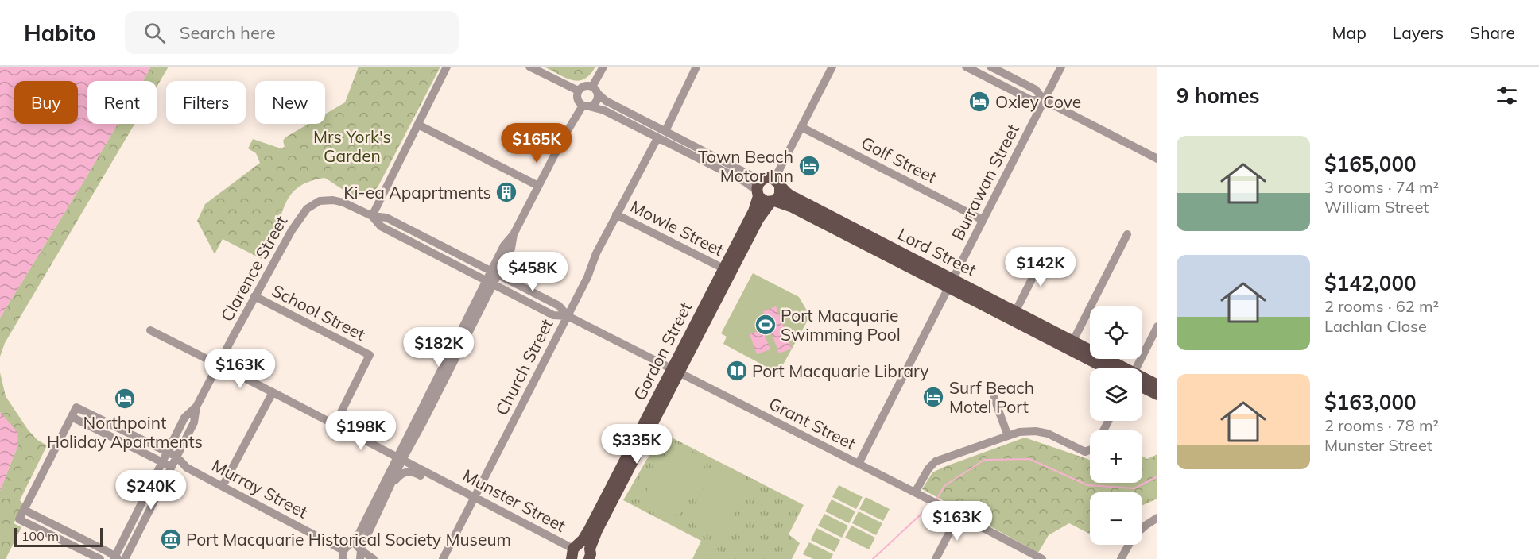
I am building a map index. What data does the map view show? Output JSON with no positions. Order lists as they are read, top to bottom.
{
  "streets": {
    "main road": ["Lord Street", "Gordon Street"],
    "street": [
      "Golf Street",
      "Burrawan Street",
      "Mowle Street",
      "Clarence Street",
      "School Street",
      "Church Street",
      "Grant Street",
      "Murray Street",
      "Munster Street"
    ]
  },
  "crossings": [
    ["Golf Street", "Burrawan Street"],
    ["Burrawan Street", "Lord Street"],
    ["Burrawan Street", "Grant Street"],
    ["Mowle Street", "Gordon Street"],
    ["Mowle Street", "Church Street"],
    ["Lord Street", "Gordon Street"],
    ["Clarence Street", "School Street"],
    ["Clarence Street", "Grant Street"],
    ["Clarence Street", "Murray Street"],
    ["Clarence Street", "Munster Street"],
    ["School Street", "Munster Street"],
    ["Gordon Street", "Grant Street"],
    ["Gordon Street", "Munster Street"],
    ["Church Street", "Grant Street"],
    ["Church Street", "Munster Street"]
  ],
  "parks": ["Mrs York's Garden"],
  "places": {
    "hotel": [
      "Oxley Cove",
      "Town Beach Motor Inn",
      "Surf Beach Motel Port",
      "Northpoint Holiday Apartments"
    ],
    "building": ["Ki-ea Apaprtments"],
    "sports": ["Port Macquarie Swimming Pool"],
    "library": ["Port Macquarie Library"],
    "museum": ["Port Macquarie Historical Society Museum"]
  },
  "scale_bar": "100 m",
  "page": {
    "header": "Habito",
    "search": "Search here",
    "nav": ["Map", "Layers", "Share"],
    "heading": "9 homes",
    "chip": [
      "Buy",
      "Rent",
      "Filters",
      "New"
    ],
    "price": [
      "$165K",
      "$142K",
      "$458K",
      "$182K",
      "$163K",
      "$198K",
      "$335K",
      "$240K",
      "$163K"
    ],
    "list": [
      {
        "name": "$165,000",
        "note": "3 rooms · 74 m² · William Street"
      },
      {
        "name": "$142,000",
        "note": "2 rooms · 62 m² · Lachlan Close"
      },
      {
        "name": "$163,000",
        "note": "2 rooms · 78 m² · Munster Street"
      }
    ],
    "map_buttons": ["+", "−"],
    "scale": "100 m"
  }
}
